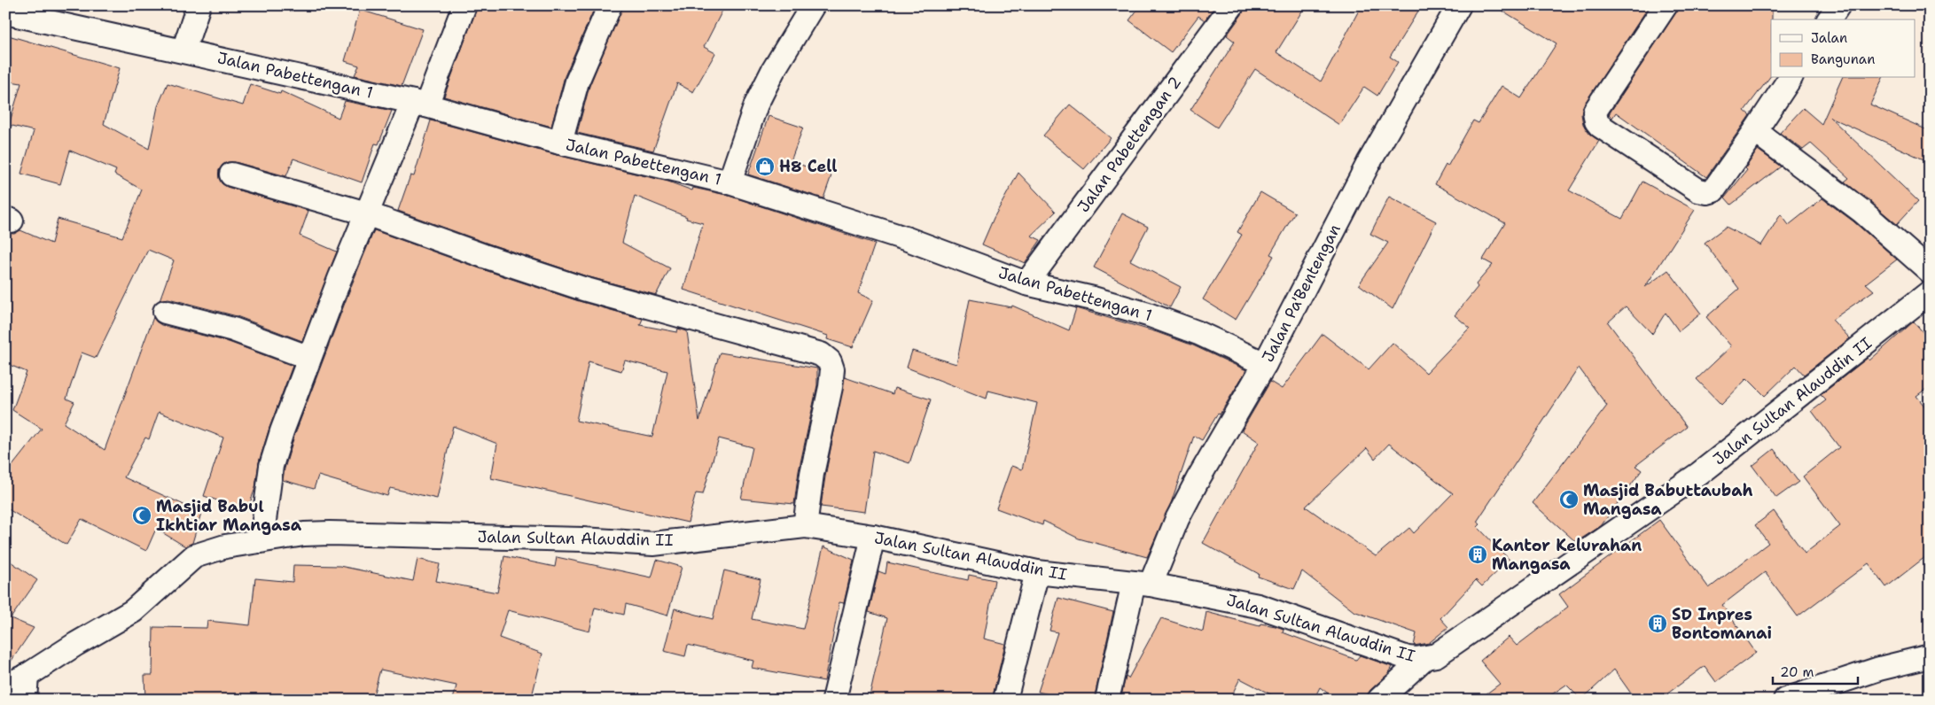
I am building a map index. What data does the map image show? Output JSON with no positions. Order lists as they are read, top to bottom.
{
  "streets": {
    "street": [
      "Jalan Pabettengan 1",
      "Jalan Pabettengan 2",
      "Jalan Pa'Bentengan",
      "Jalan Sultan Alauddin II"
    ]
  },
  "crossings": [
    ["Jalan Pabettengan 1", "Jalan Pabettengan 2"],
    ["Jalan Pabettengan 1", "Jalan Pa'Bentengan"],
    ["Jalan Pa'Bentengan", "Jalan Sultan Alauddin II"]
  ],
  "places": {
    "shop": ["H8 Cell"],
    "mosque": ["Masjid Babuttaubah Mangasa", "Masjid Babul Ikhtiar Mangasa"],
    "building": ["Kantor Kelurahan Mangasa", "SD Inpres Bontomanai"]
  },
  "legend": ["Jalan", "Bangunan"],
  "scale_bar": "20 m"
}
